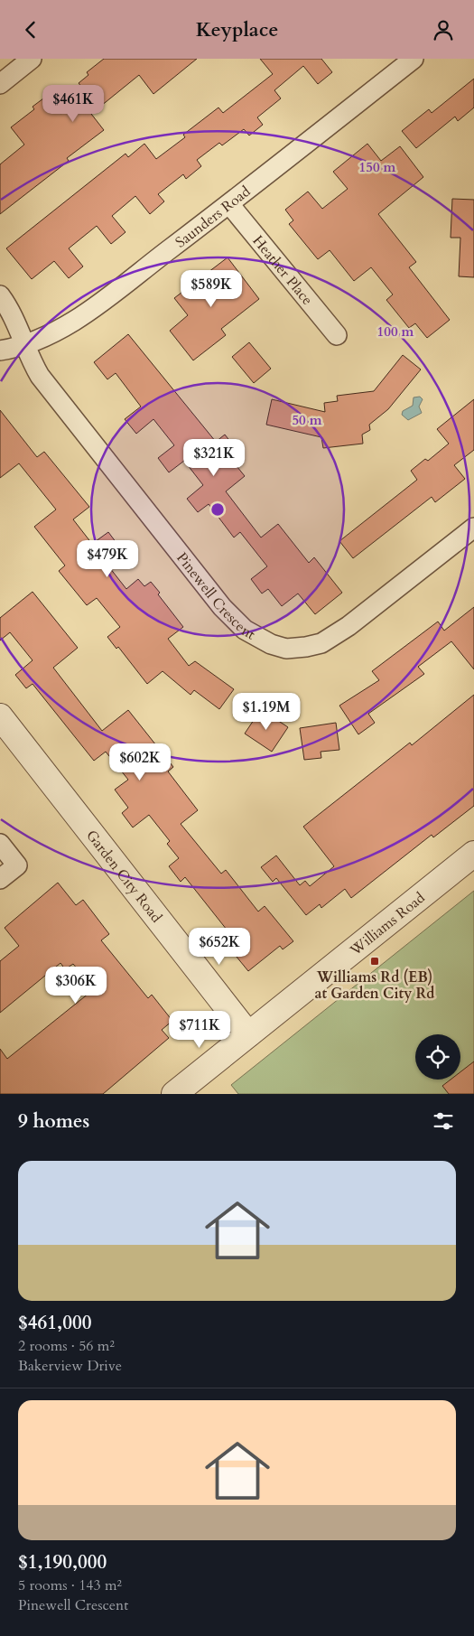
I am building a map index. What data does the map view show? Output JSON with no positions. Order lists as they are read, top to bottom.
{
  "streets": {
    "street": [
      "Saunders Road",
      "Heather Place",
      "Pinewell Crescent",
      "Garden City Road",
      "Williams Road"
    ]
  },
  "crossings": [
    ["Saunders Road", "Heather Place"],
    ["Saunders Road", "Pinewell Crescent"],
    ["Garden City Road", "Williams Road"]
  ],
  "places": {
    "transit": ["Williams Rd (EB) at Garden City Rd"]
  },
  "page": {
    "header": "Keyplace",
    "price": [
      "$461K",
      "$589K",
      "$321K",
      "$479K",
      "$1.19M",
      "$602K",
      "$652K",
      "$306K",
      "$711K"
    ],
    "heading": "9 homes",
    "list": [
      {
        "name": "$461,000",
        "note": "2 rooms · 56 m² · Bakerview Drive"
      },
      {
        "name": "$1,190,000",
        "note": "5 rooms · 143 m² · Pinewell Crescent"
      }
    ]
  },
  "rings": ["150 m", "100 m", "50 m"]
}
